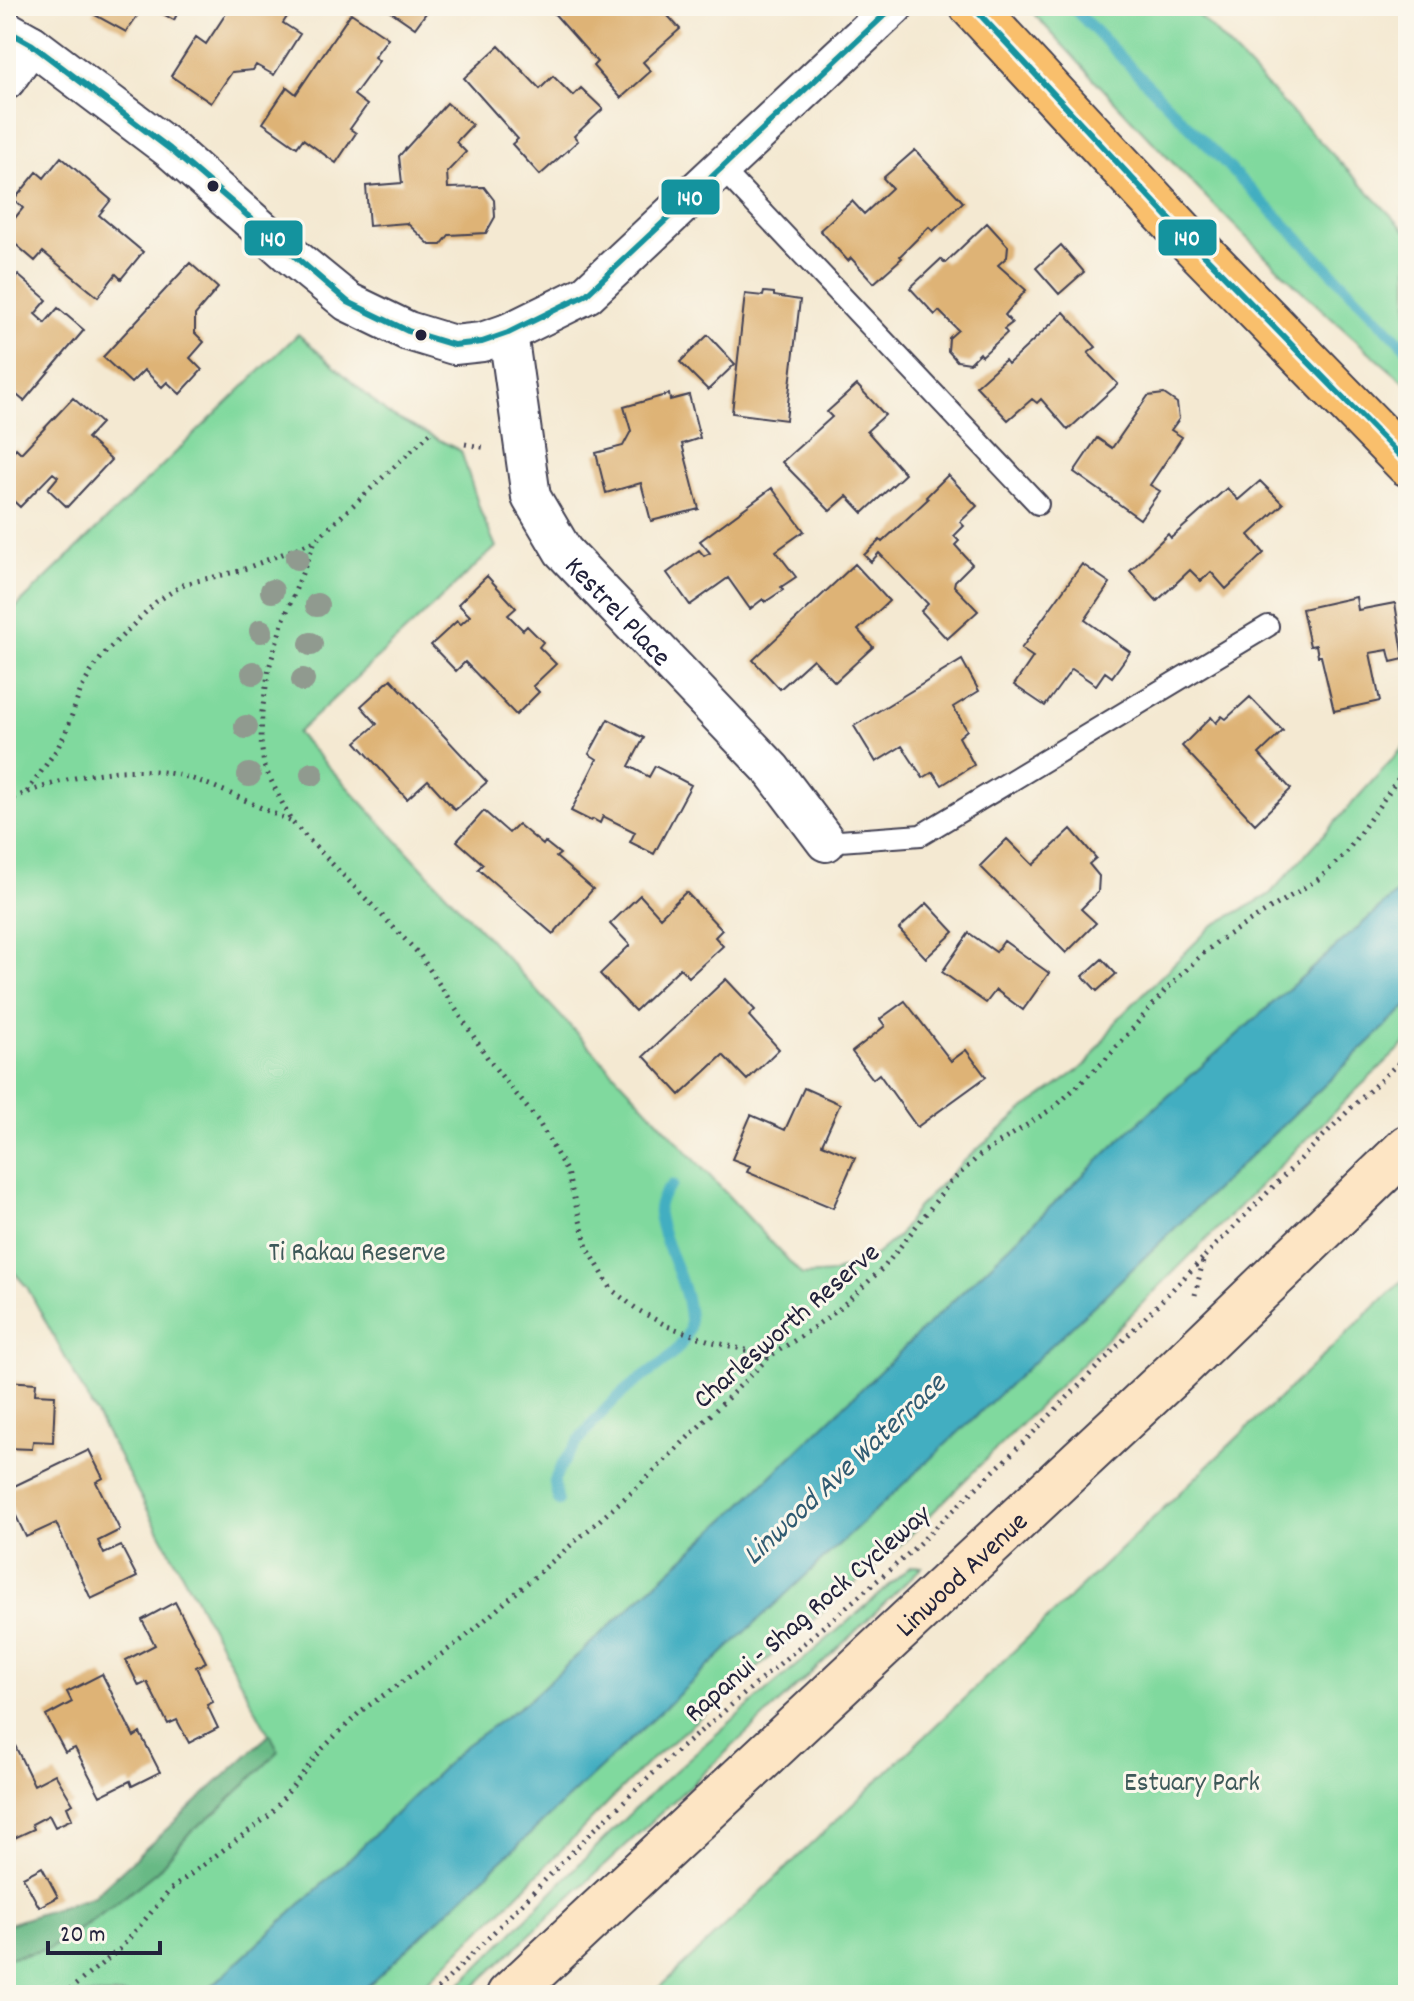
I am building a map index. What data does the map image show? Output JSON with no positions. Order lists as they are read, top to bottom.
{
  "streets": {
    "main road": ["Linwood Avenue"],
    "street": ["Kestrel Place"],
    "path": ["Charlesworth Reserve", "Rapanui - Shag Rock Cycleway"]
  },
  "water": ["Linwood Ave Waterrace"],
  "parks": ["Ti Rakau Reserve", "Estuary Park"],
  "lines": ["transit line 140"],
  "scale_bar": "20 m"
}
